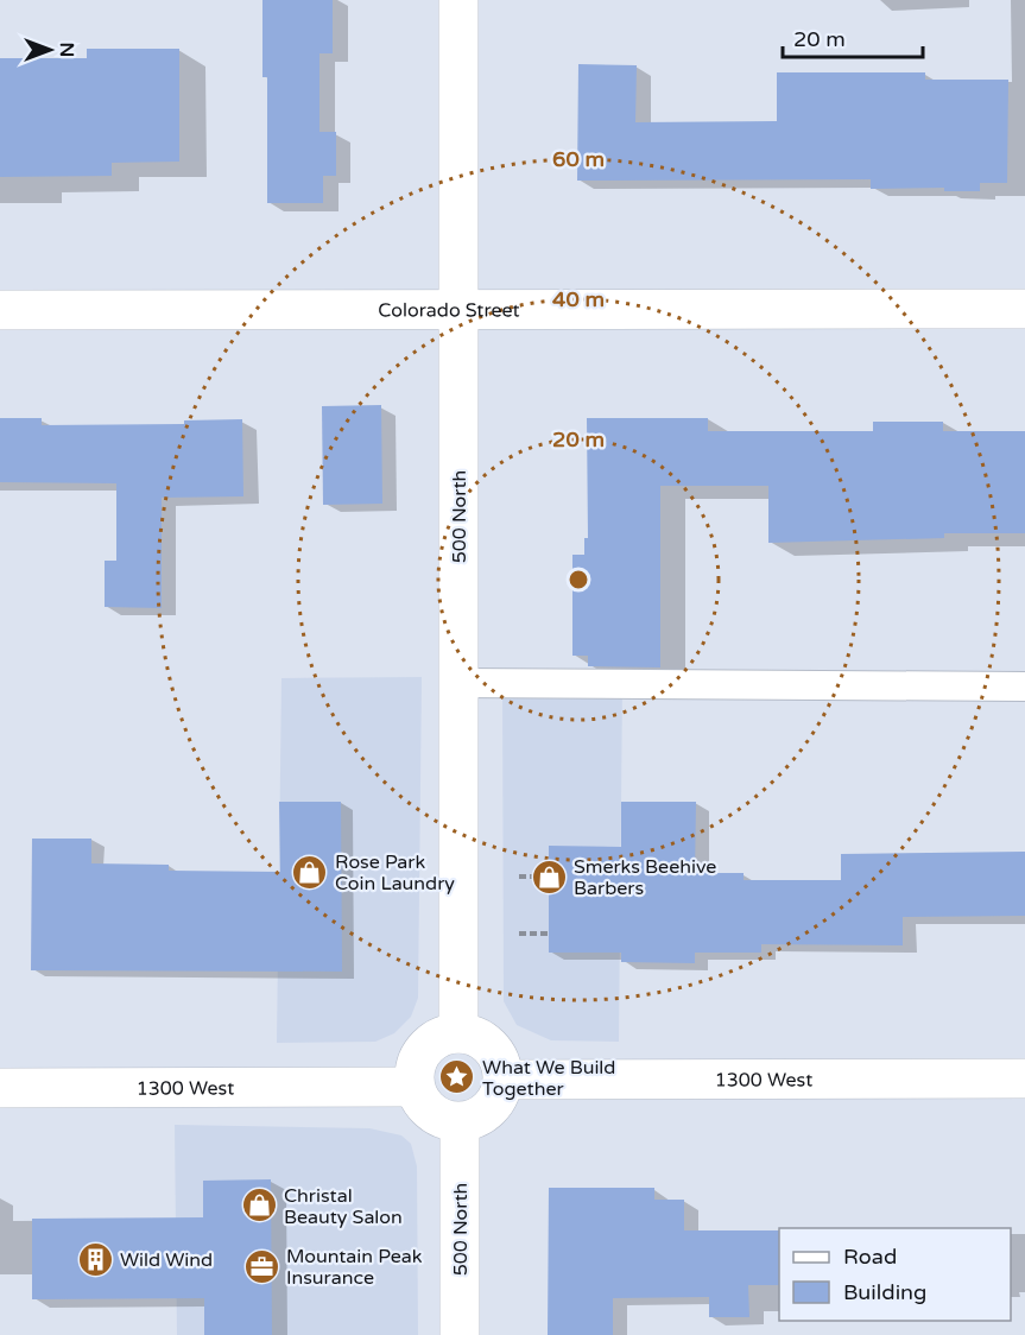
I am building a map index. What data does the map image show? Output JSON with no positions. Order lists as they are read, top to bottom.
{
  "streets": {
    "street": ["Colorado Street", "500 North", "1300 West"]
  },
  "crossings": [
    ["Colorado Street", "500 North"],
    ["500 North", "1300 West"]
  ],
  "places": {
    "shop": ["Rose Park Coin Laundry", "Smerks Beehive Barbers", "Christal Beauty Salon"],
    "place": ["What We Build Together"],
    "building": ["Wild Wind"],
    "office": ["Mountain Peak Insurance"]
  },
  "legend": ["Road", "Building"],
  "scale_bar": "20 m",
  "north": "right",
  "rings": ["60 m", "40 m", "20 m"]
}
